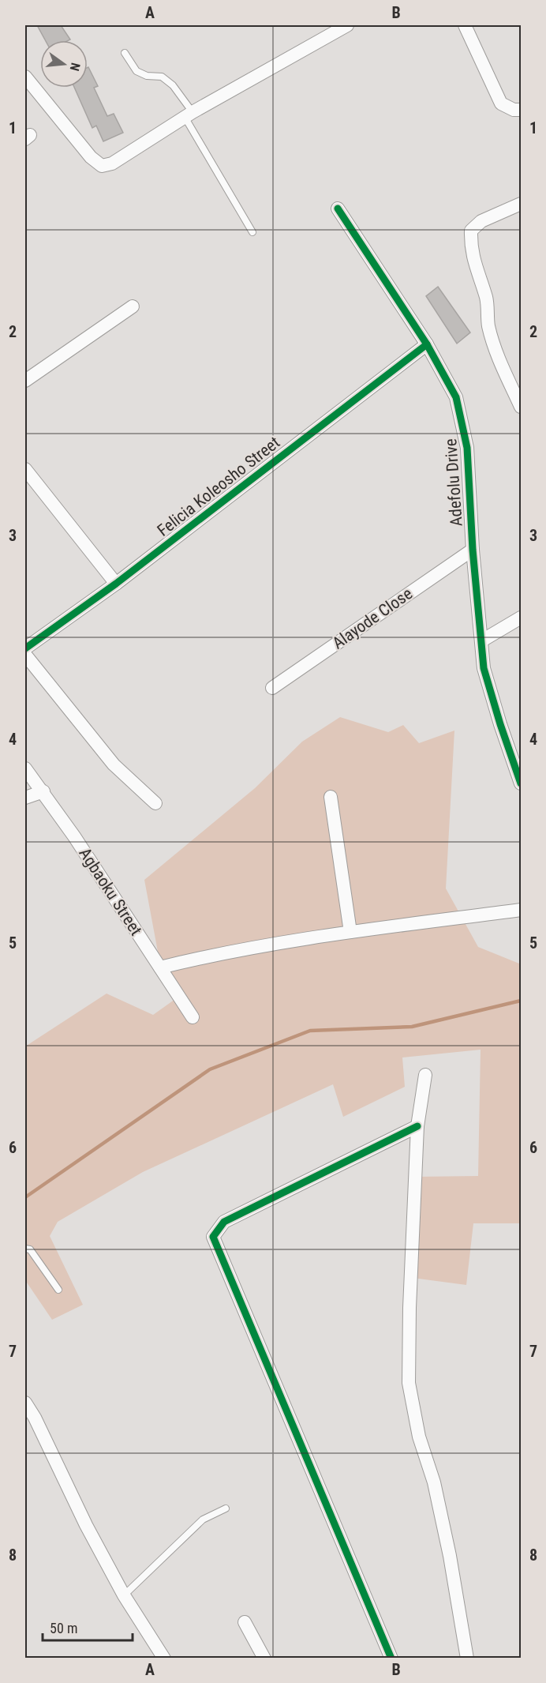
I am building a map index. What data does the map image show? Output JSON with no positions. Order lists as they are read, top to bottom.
{
  "streets": {
    "street": [
      "Adefolu Drive",
      "Felicia Koleosho Street",
      "Alayode Close",
      "Agbaoku Street"
    ]
  },
  "crossings": [
    ["Adefolu Drive", "Felicia Koleosho Street"],
    ["Adefolu Drive", "Alayode Close"]
  ],
  "scale_bar": "50 m",
  "north": "right",
  "grid": {
    "columns": ["A", "B"],
    "rows": [
      "1",
      "2",
      "3",
      "4",
      "5",
      "6",
      "7",
      "8"
    ]
  }
}
